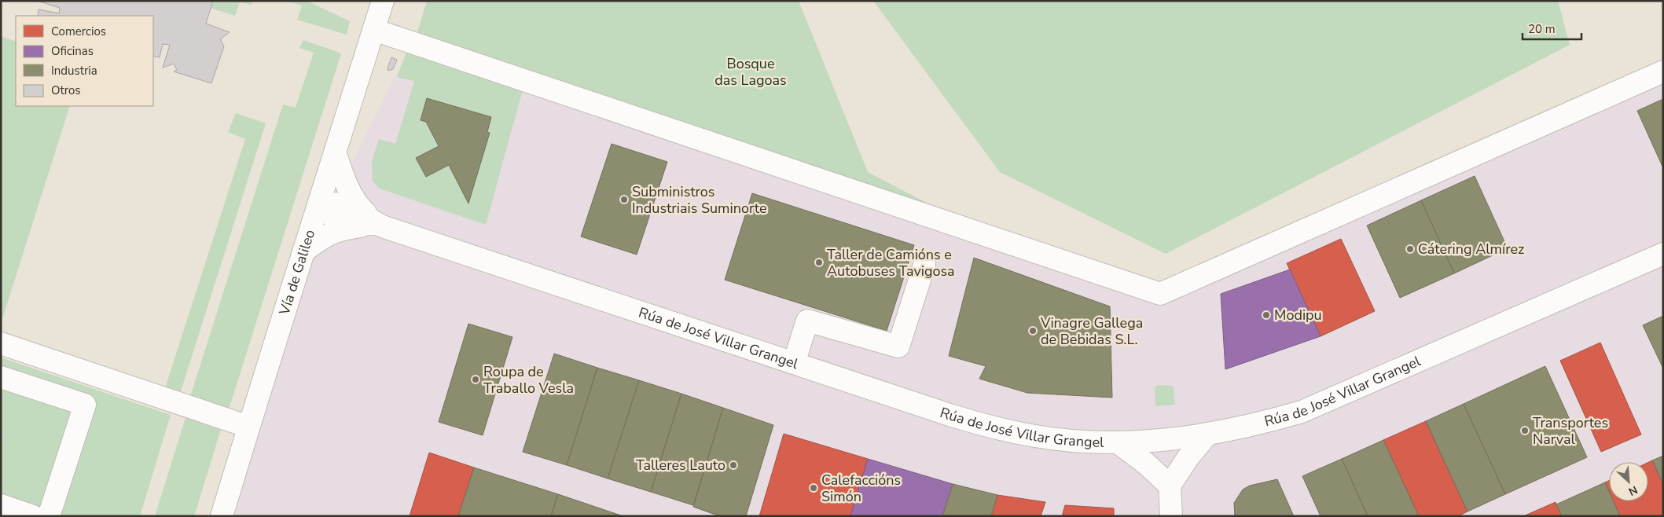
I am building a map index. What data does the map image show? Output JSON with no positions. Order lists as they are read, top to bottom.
{
  "streets": {
    "street": ["Vía de Galileo", "Rúa de José Villar Grangel"]
  },
  "crossings": [
    ["Vía de Galileo", "Rúa de José Villar Grangel"]
  ],
  "parks": ["Bosque das Lagoas"],
  "places": [
    "Subministros Industriais Suminorte",
    "Cátering Almírez",
    "Taller de Camións e Autobuses Tavigosa",
    "Modipu",
    "Vinagre Gallega de Bebidas S.L.",
    "Roupa de Traballo Vesla",
    "Transportes Narval",
    "Talleres Lauto",
    "Calefaccións Simón"
  ],
  "legend": [
    "Comercios",
    "Oficinas",
    "Industria",
    "Otros"
  ],
  "scale_bar": "20 m",
  "north": "bottom right"
}
